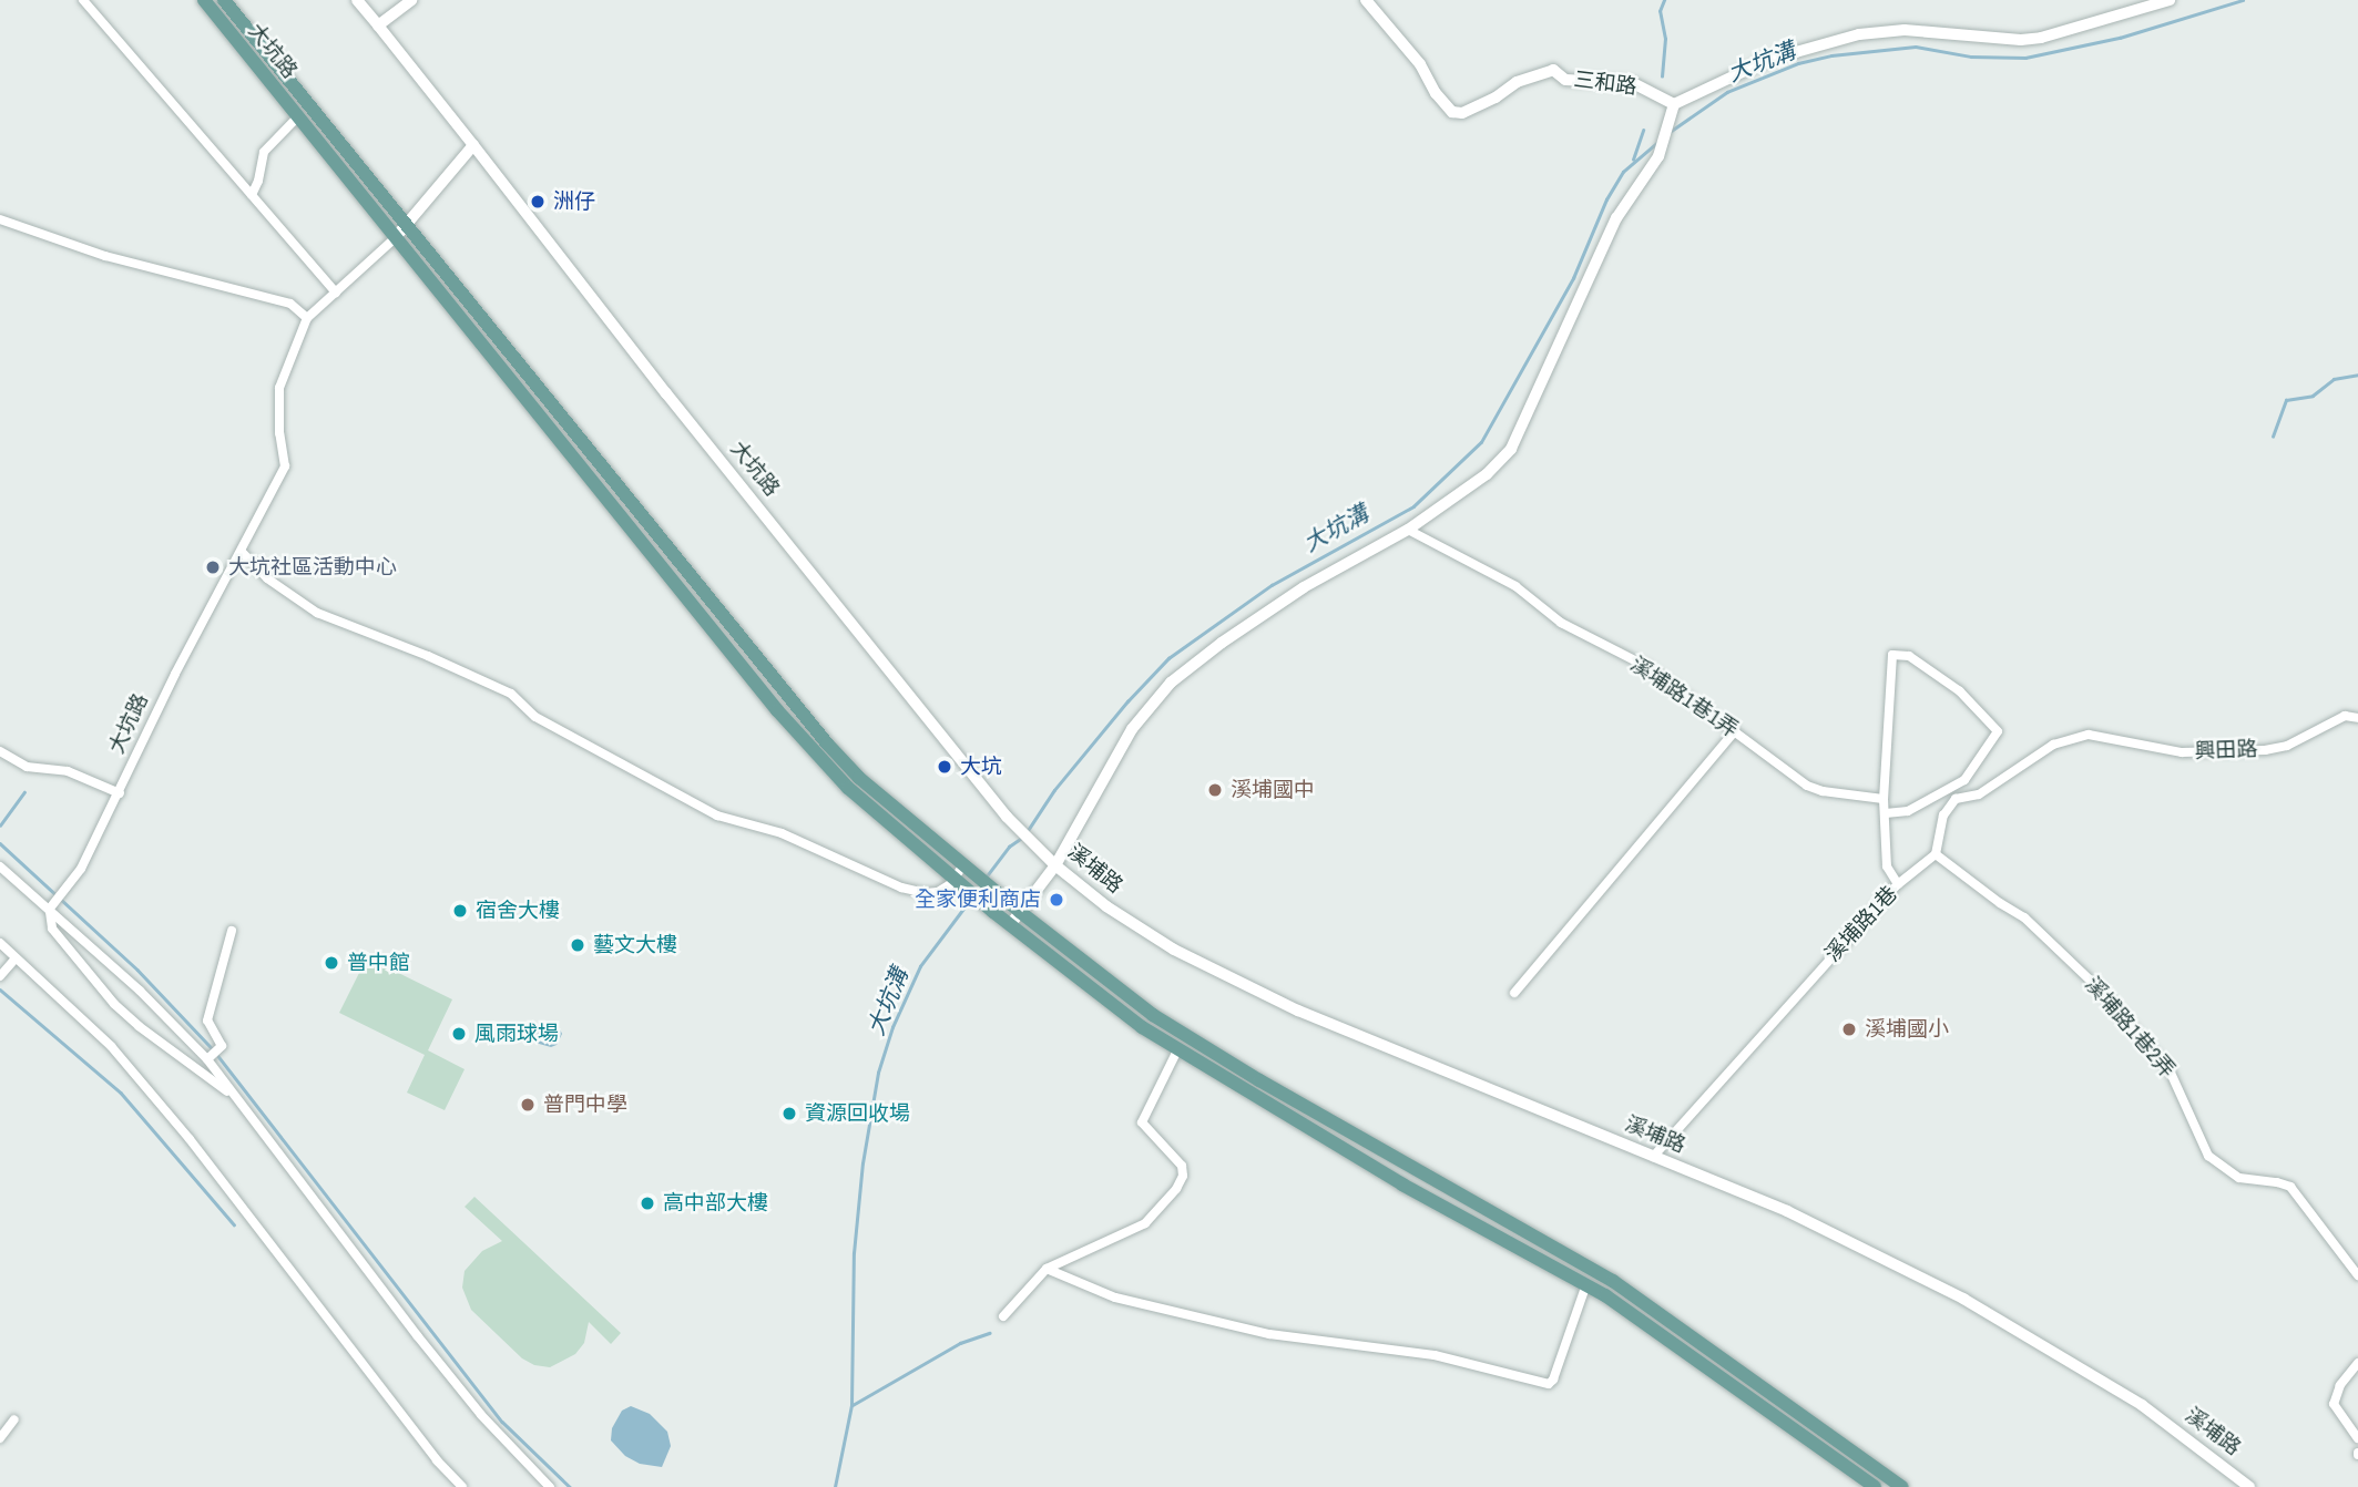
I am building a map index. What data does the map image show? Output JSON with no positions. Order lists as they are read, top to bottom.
{
  "streets": {
    "main road": ["大坑路", "三和路"],
    "street": [
      "溪埔路1巷1弄",
      "興田路",
      "溪埔路",
      "溪埔路1巷",
      "溪埔路1巷2弄"
    ]
  },
  "crossings": [
    ["大坑路", "溪埔路"],
    ["興田路", "溪埔路1巷"],
    ["興田路", "溪埔路1巷2弄"],
    ["溪埔路", "溪埔路1巷"],
    ["溪埔路1巷", "溪埔路1巷2弄"]
  ],
  "water": ["大坑溝"],
  "places": [
    "洲仔",
    "大坑社區活動中心",
    "大坑",
    "溪埔國中",
    "全家便利商店",
    "宿舍大樓",
    "藝文大樓",
    "普中館",
    "溪埔國小",
    "風雨球場",
    "普門中學",
    "資源回收場",
    "高中部大樓"
  ]
}
